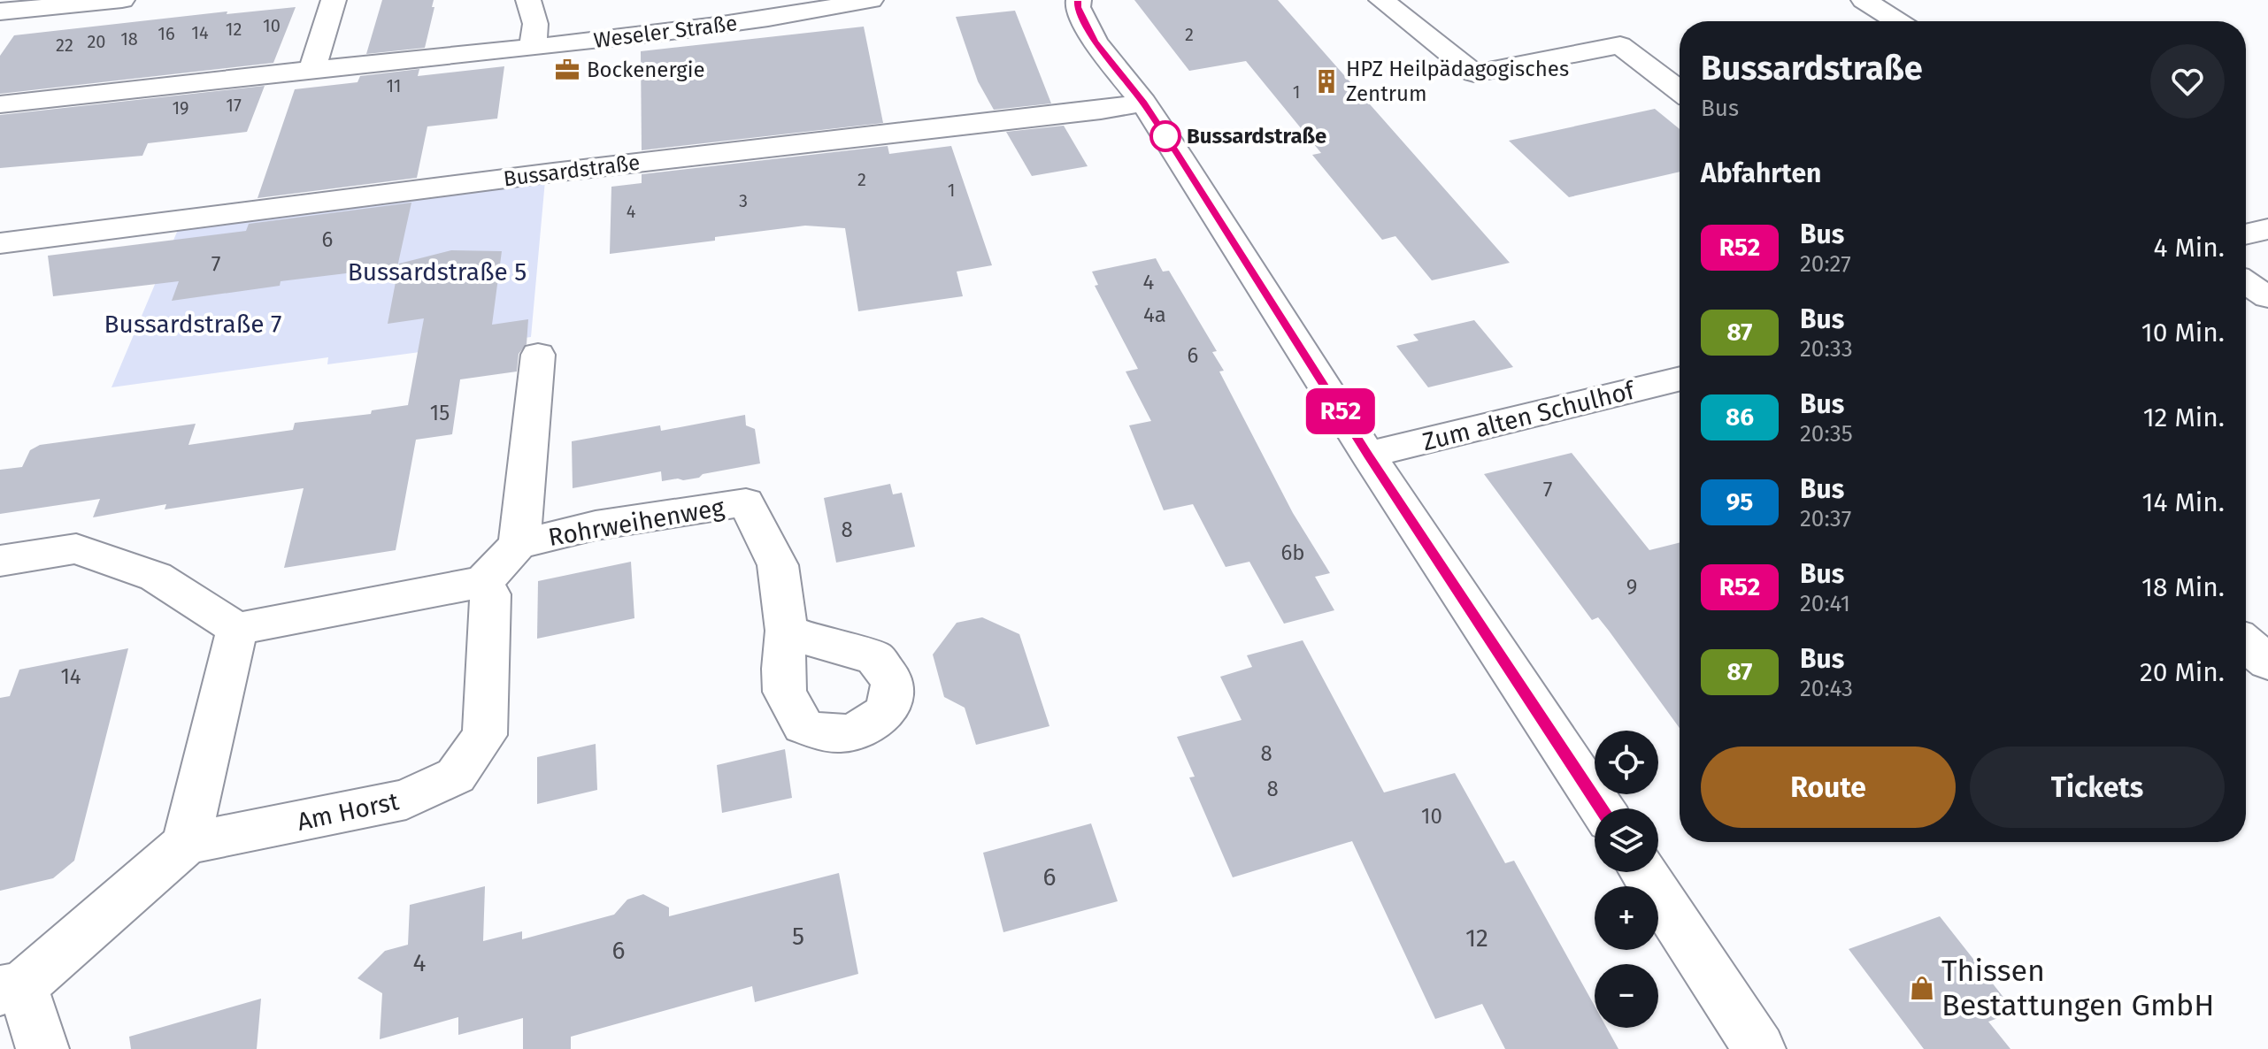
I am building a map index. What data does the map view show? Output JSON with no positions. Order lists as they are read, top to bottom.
{
  "streets": {
    "street": [
      "Weseler Straße",
      "Bussardstraße",
      "Zum alten Schulhof",
      "Rohrweihenweg",
      "Am Horst"
    ]
  },
  "crossings": [
    ["Rohrweihenweg", "Am Horst"]
  ],
  "parks": ["Bussardstraße 5", "Bussardstraße 7"],
  "places": {
    "office": ["Bockenergie"],
    "building": ["HPZ Heilpädagogisches Zentrum"],
    "other": ["Bussardstraße"],
    "shop": ["Thissen Bestattungen GmbH"]
  },
  "lines": ["bus line R52"],
  "house_numbers": [
    "10",
    "12",
    "14",
    "16",
    "2",
    "18",
    "20",
    "22",
    "11",
    "1",
    "17",
    "19",
    "2",
    "1",
    "3",
    "4",
    "6",
    "7",
    "4",
    "4a",
    "6",
    "15",
    "7",
    "8",
    "6b",
    "9",
    "14",
    "8",
    "8",
    "10",
    "6",
    "5",
    "12",
    "6",
    "4"
  ],
  "page": {
    "on_map": "R52",
    "heading": [
      ["Bussardstraße", "Bus"],
      "Abfahrten"
    ],
    "list": [
      {
        "mark": "R52",
        "name": "Bus",
        "note": "20:27",
        "value": "4 Min."
      },
      {
        "mark": "87",
        "name": "Bus",
        "note": "20:33",
        "value": "10 Min."
      },
      {
        "mark": "86",
        "name": "Bus",
        "note": "20:35",
        "value": "12 Min."
      },
      {
        "mark": "95",
        "name": "Bus",
        "note": "20:37",
        "value": "14 Min."
      },
      {
        "mark": "R52",
        "name": "Bus",
        "note": "20:41",
        "value": "18 Min."
      },
      {
        "mark": "87",
        "name": "Bus",
        "note": "20:43",
        "value": "20 Min."
      }
    ],
    "map_buttons": ["+", "−"],
    "buttons": ["Route", "Tickets"]
  }
}
